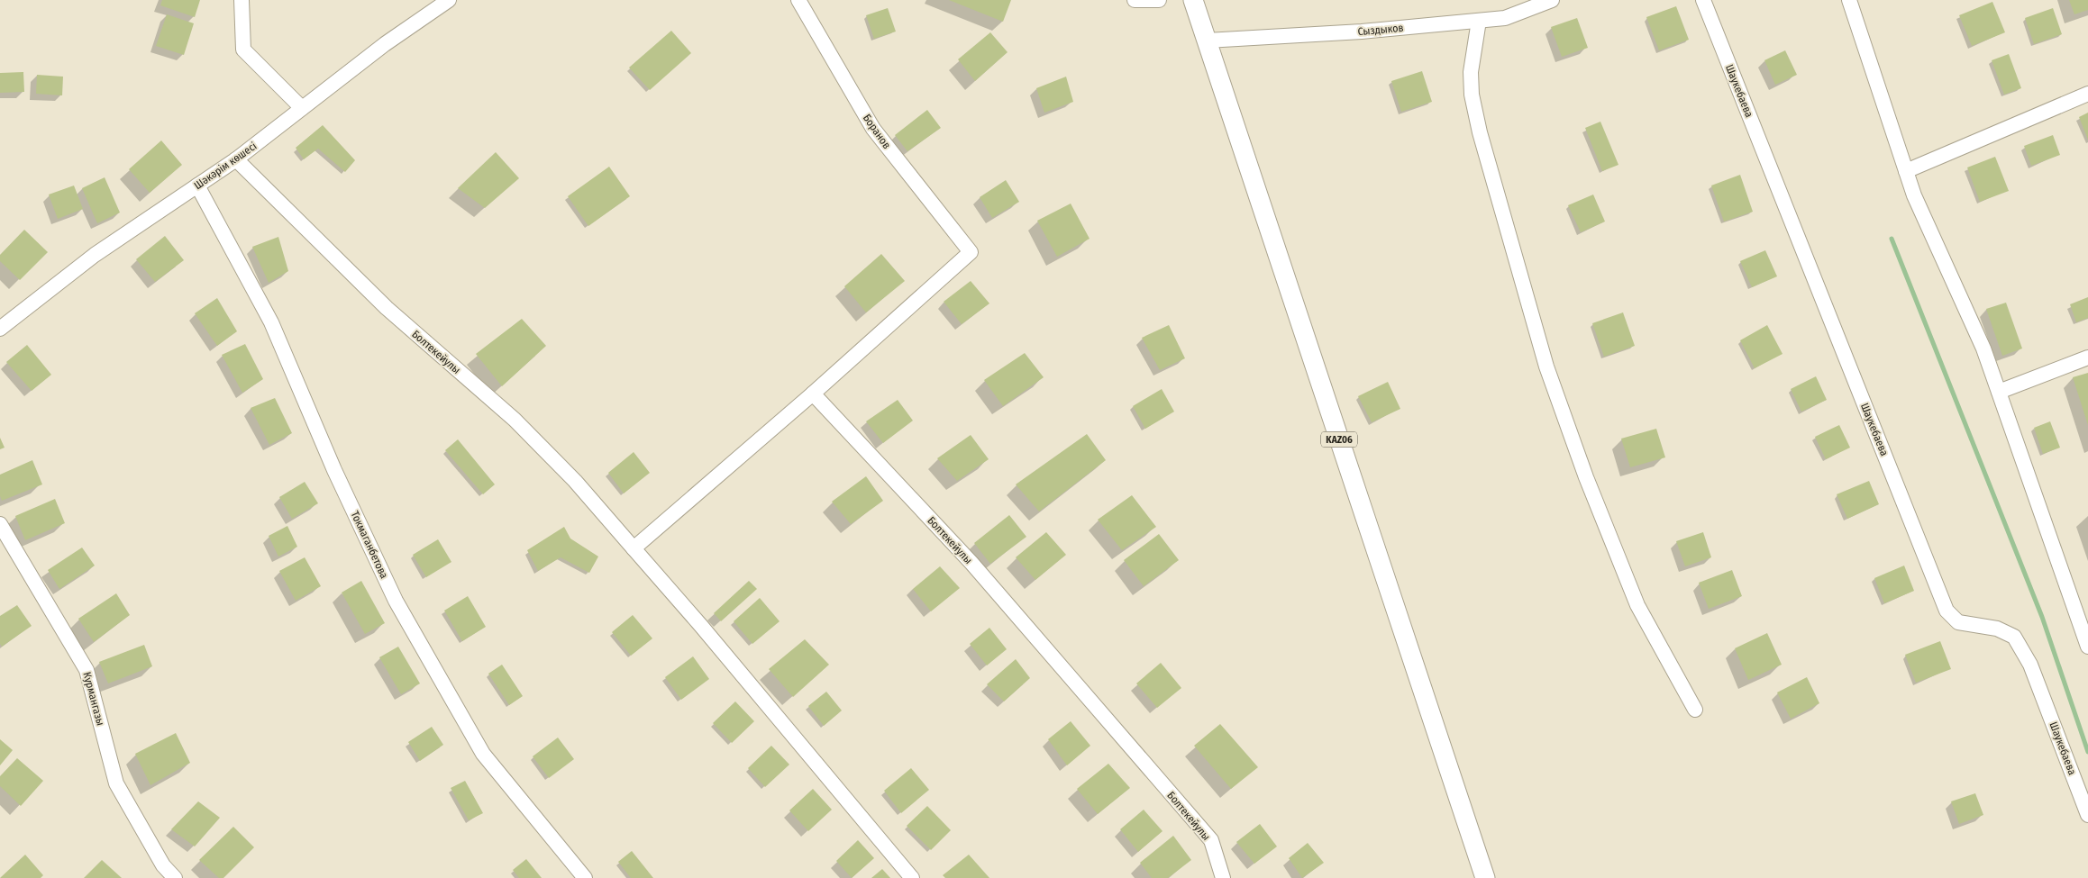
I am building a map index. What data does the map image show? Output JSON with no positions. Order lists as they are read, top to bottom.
{
  "streets": {
    "main road": ["KАZ06"],
    "street": [
      "Сыздыков",
      "Шаукебаева",
      "Боранов",
      "Шәкәрім көшесі",
      "Болтекейулы",
      "Токмаганбетова",
      "Курмангазы"
    ]
  },
  "crossings": [
    ["Сыздыков", "KАZ06"],
    ["Боранов", "Болтекейулы"],
    ["Шәкәрім көшесі", "Болтекейулы"],
    ["Шәкәрім көшесі", "Токмаганбетова"]
  ]
}
